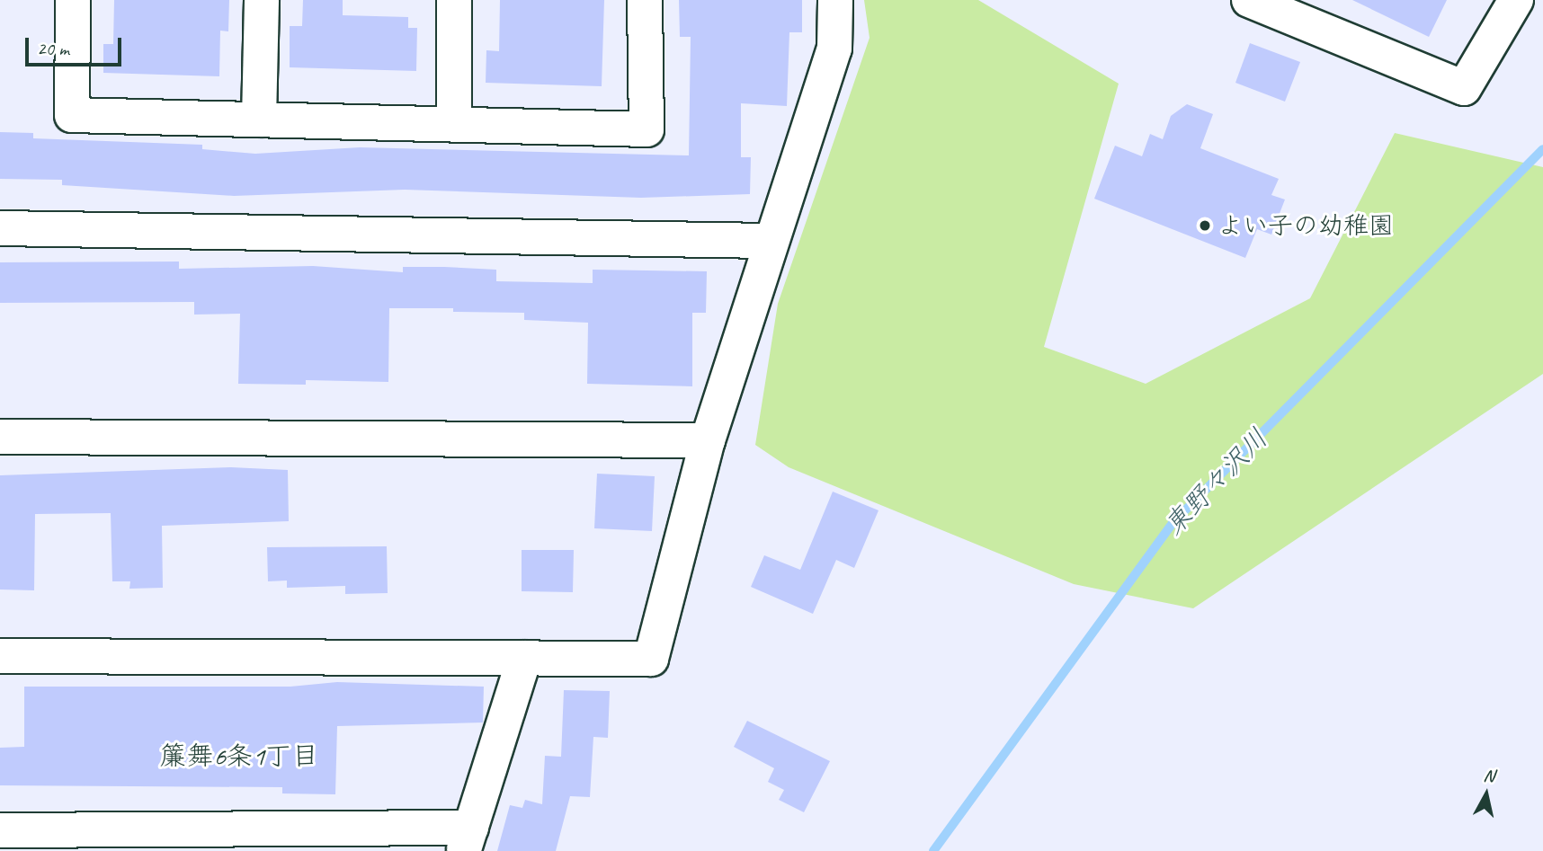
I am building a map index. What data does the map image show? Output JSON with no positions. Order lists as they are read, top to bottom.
{
  "districts": ["簾舞6条1丁目"],
  "water": ["東野々沢川"],
  "places": ["よい子の幼稚園"],
  "scale_bar": "20 m",
  "north": "top"
}
